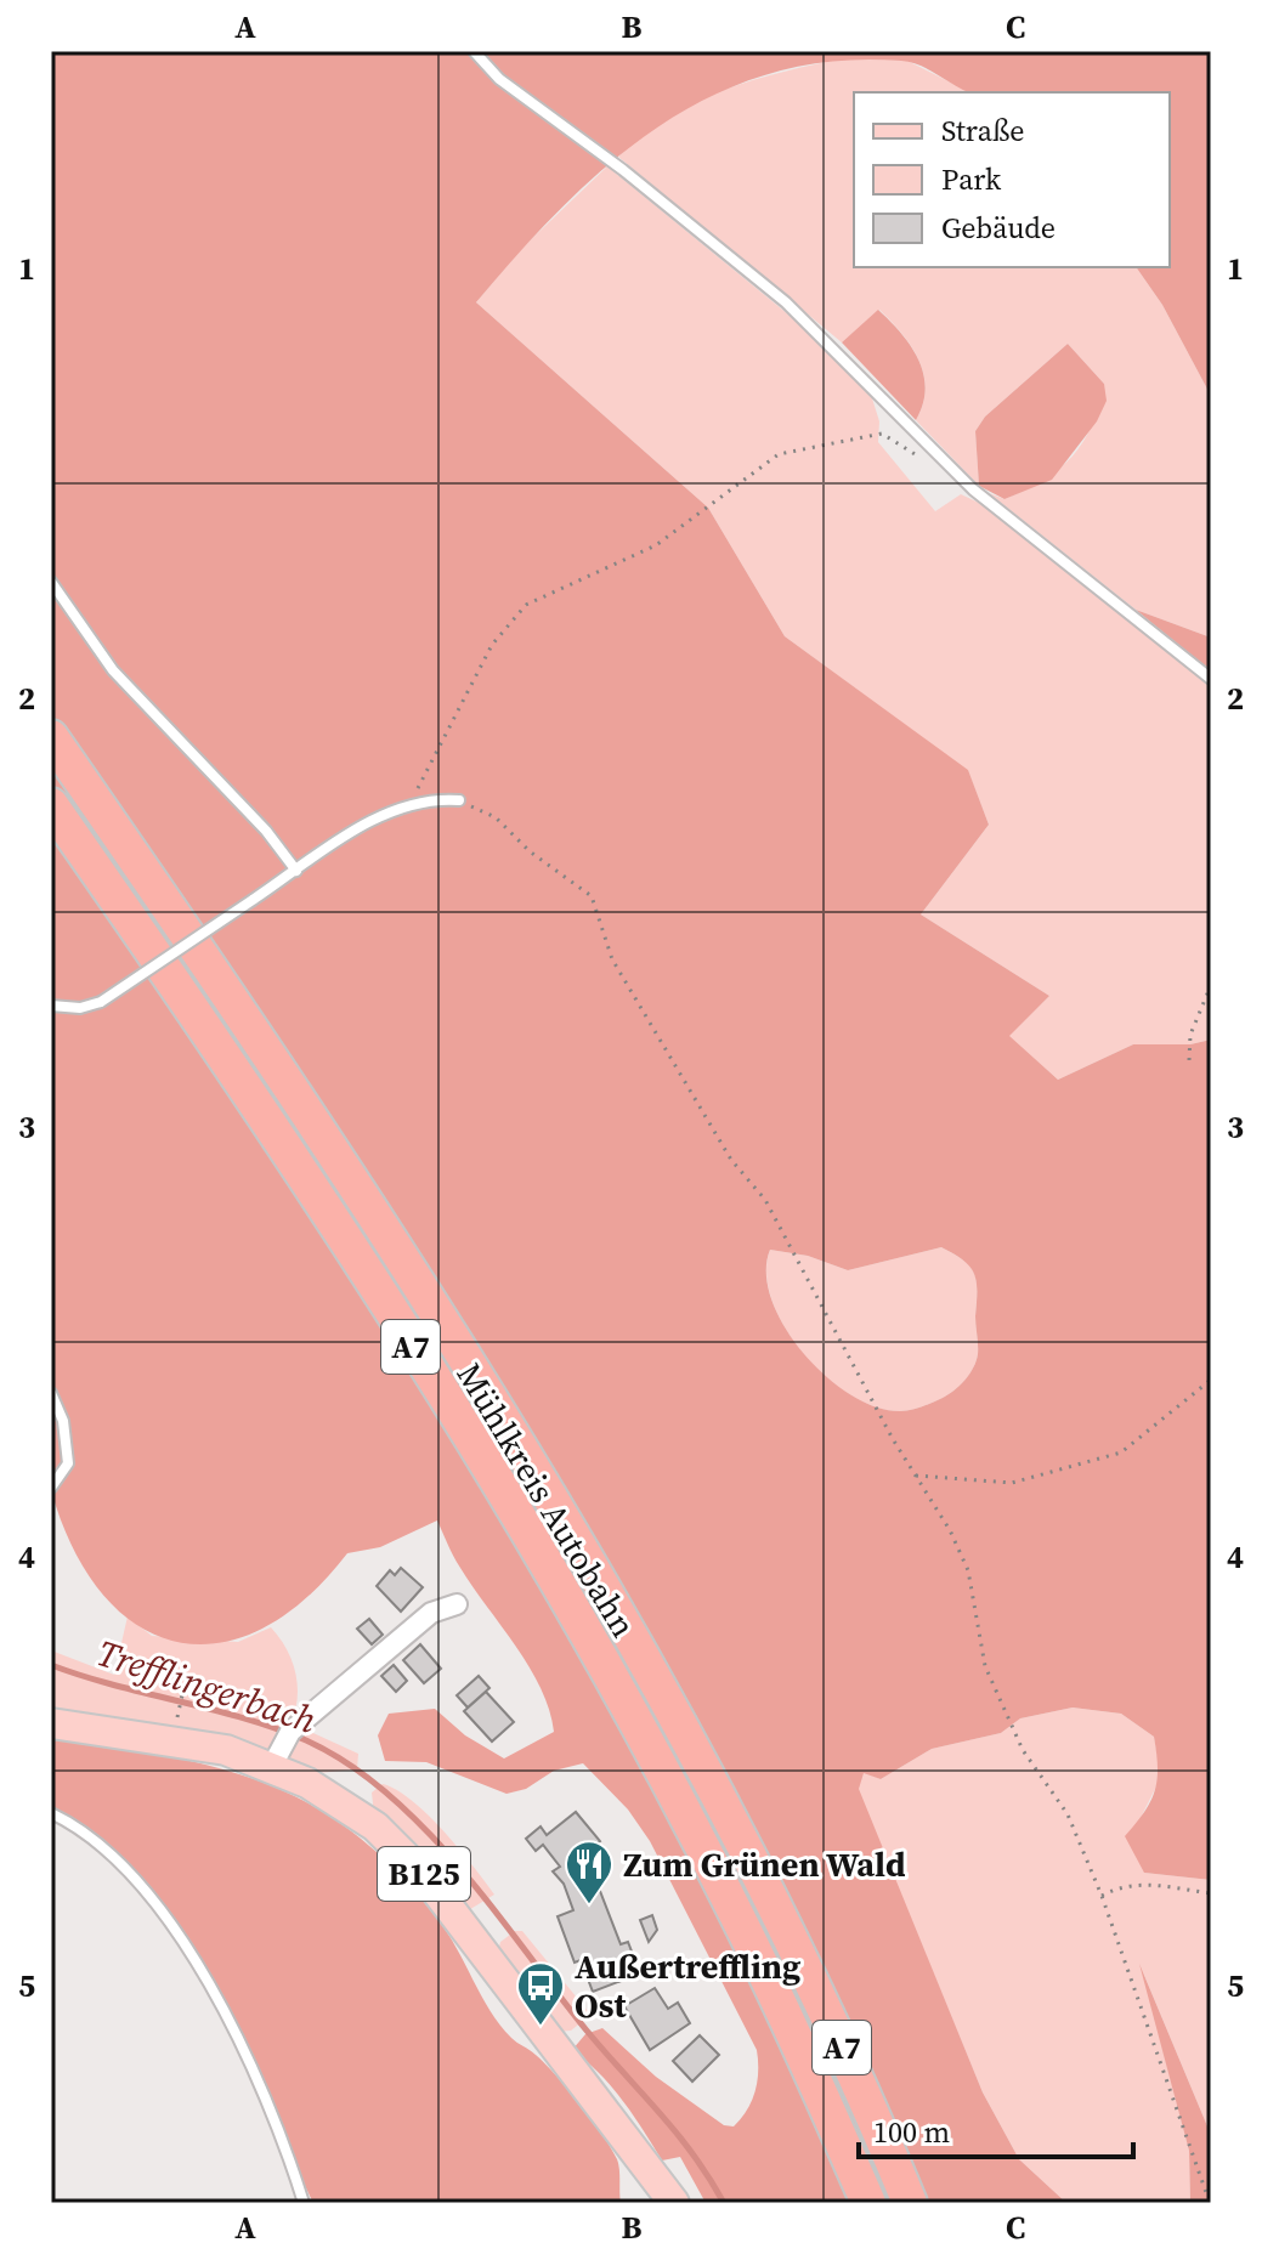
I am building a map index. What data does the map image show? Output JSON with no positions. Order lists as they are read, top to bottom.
{
  "streets": {
    "highway": ["A7", "Mühlkreis Autobahn"],
    "main road": ["B125"]
  },
  "water": ["Trefflingerbach"],
  "places": {
    "restaurant": ["Zum Grünen Wald"],
    "bus stop": ["Außertreffling Ost"]
  },
  "legend": ["Straße", "Park", "Gebäude"],
  "scale_bar": "100 m",
  "grid": {
    "columns": ["A", "B", "C"],
    "rows": [
      "1",
      "2",
      "3",
      "4",
      "5"
    ]
  }
}
